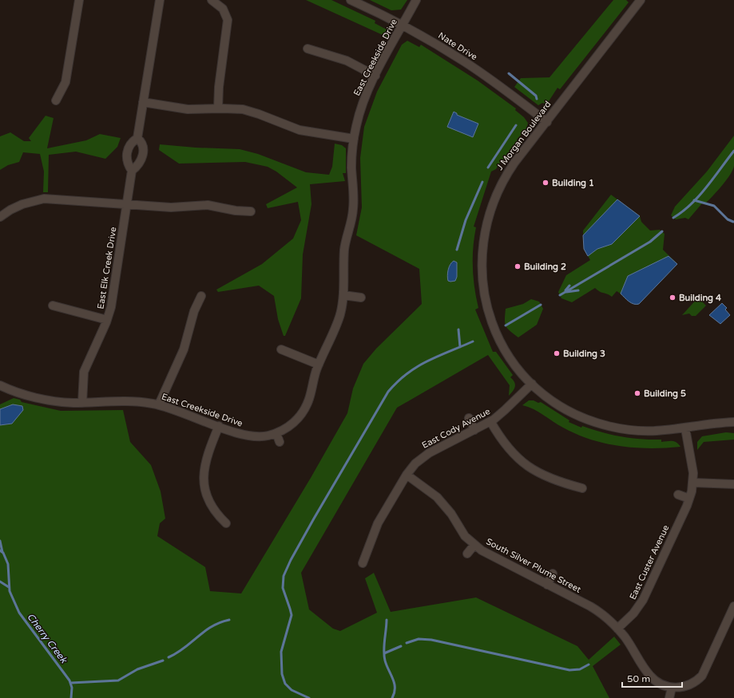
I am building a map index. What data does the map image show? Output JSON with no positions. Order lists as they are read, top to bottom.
{
  "streets": {
    "street": [
      "Nate Drive",
      "East Creekside Drive",
      "J Morgan Boulevard",
      "East Elk Creek Drive",
      "East Cody Avenue",
      "East Custer Avenue",
      "South Silver Plume Street"
    ]
  },
  "crossings": [
    ["Nate Drive", "East Creekside Drive"],
    ["Nate Drive", "J Morgan Boulevard"],
    ["East Creekside Drive", "East Elk Creek Drive"],
    ["J Morgan Boulevard", "East Cody Avenue"],
    ["J Morgan Boulevard", "East Custer Avenue"],
    ["East Cody Avenue", "South Silver Plume Street"],
    ["East Custer Avenue", "South Silver Plume Street"]
  ],
  "water": ["Cherry Creek"],
  "places": [
    "Building 1",
    "Building 2",
    "Building 4",
    "Building 3",
    "Building 5"
  ],
  "scale_bar": "50 m"
}
